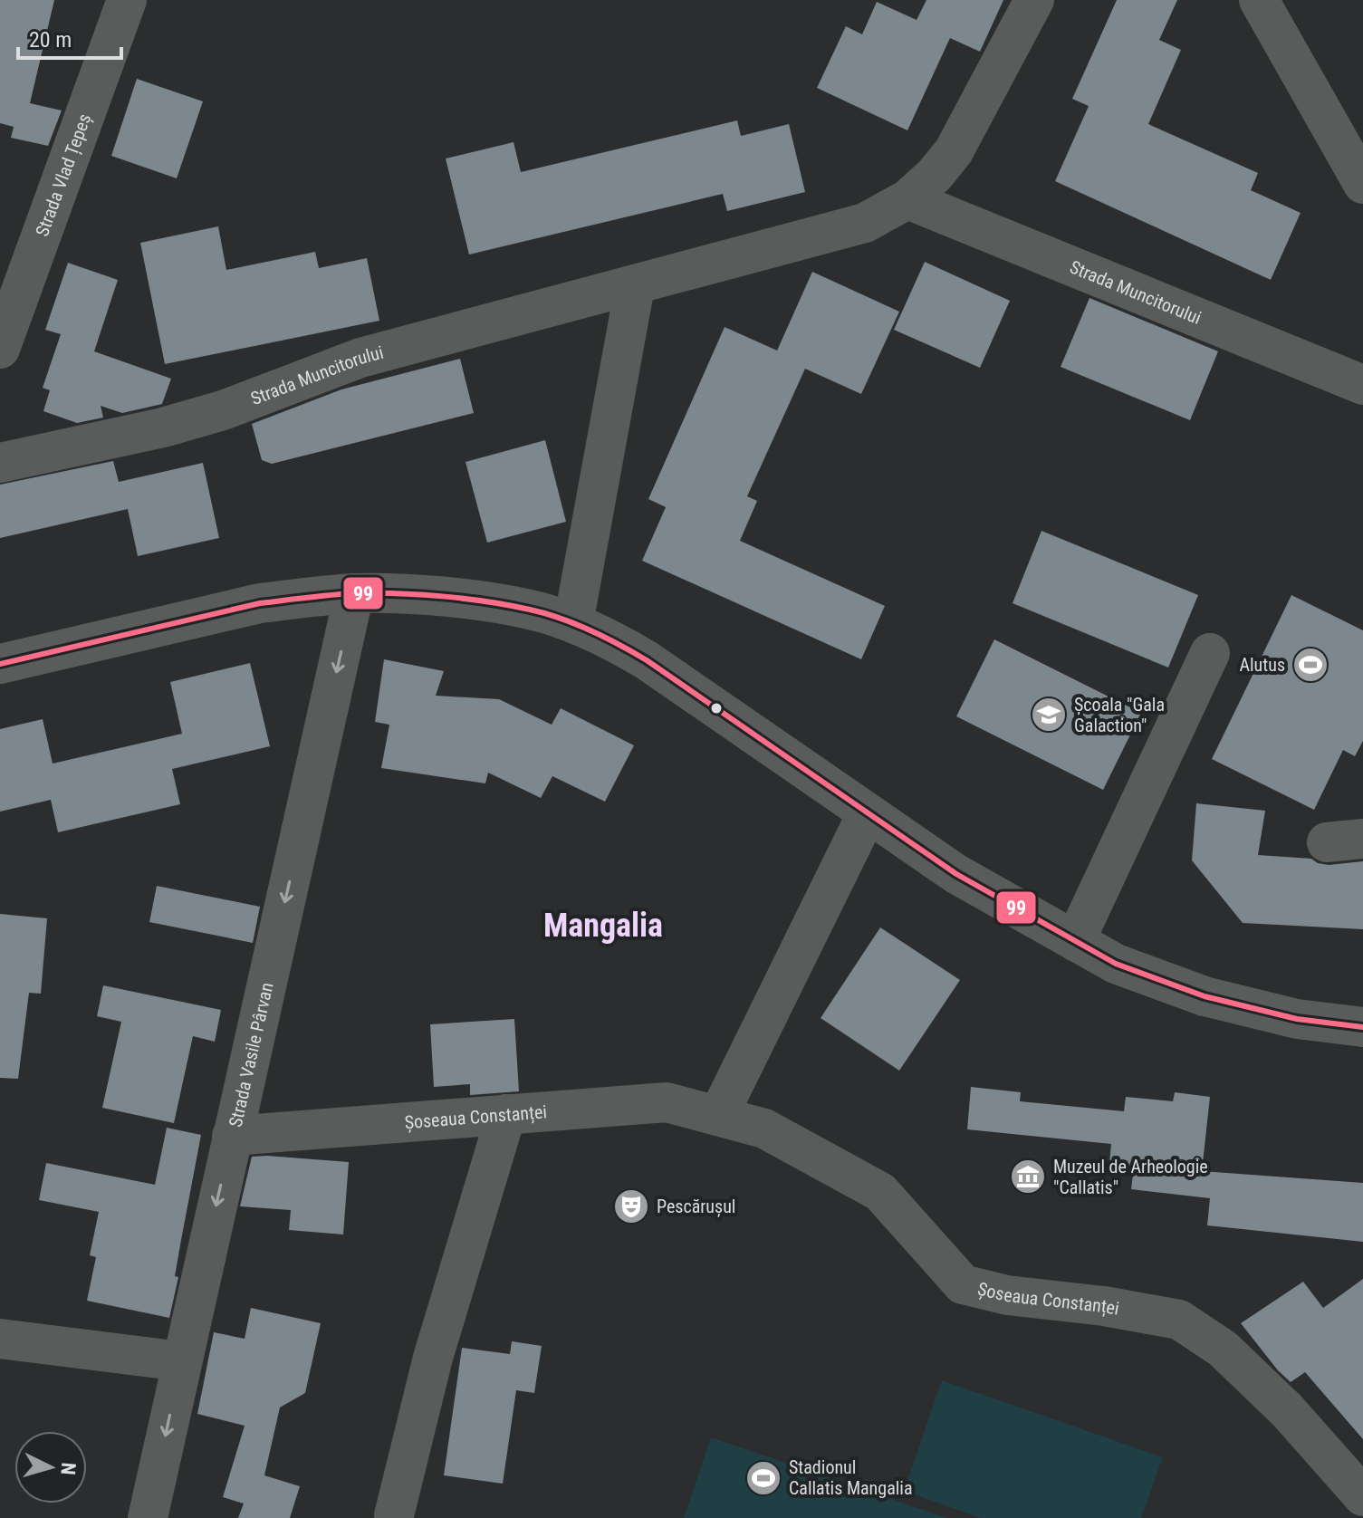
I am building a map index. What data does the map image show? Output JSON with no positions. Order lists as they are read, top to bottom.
{
  "streets": {
    "street": [
      "Strada Vlad Țepeș",
      "Strada Muncitorului",
      "Strada Vasile Pârvan",
      "Șoseaua Constanței"
    ]
  },
  "crossings": [
    ["Strada Vasile Pârvan", "Șoseaua Constanței"]
  ],
  "districts": ["Mangalia"],
  "places": {
    "sports": ["Alutus", "Stadionul Callatis Mangalia"],
    "school or university": ["Școala \"Gala Galaction\""],
    "museum": ["Muzeul de Arheologie \"Callatis\""],
    "theatre": ["Pescărușul"]
  },
  "lines": ["transit line 99"],
  "scale_bar": "20 m",
  "north": "right"
}
